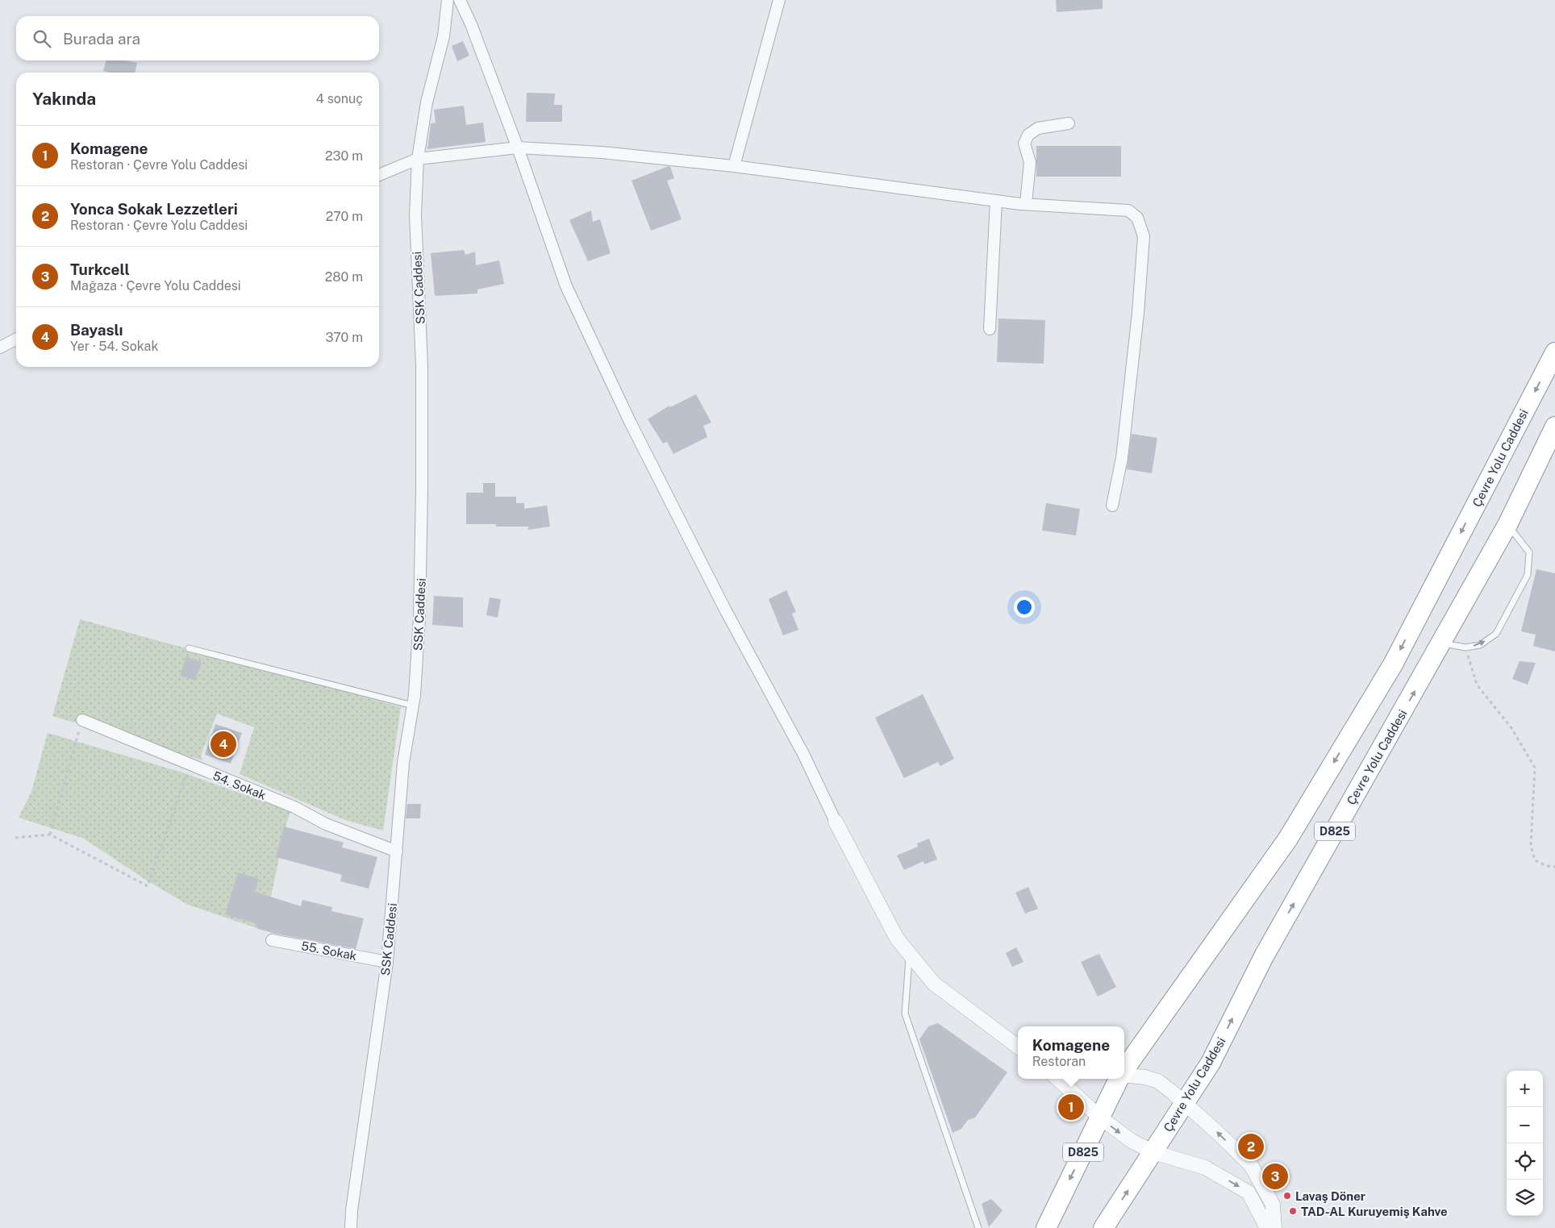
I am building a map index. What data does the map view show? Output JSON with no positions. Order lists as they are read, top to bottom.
{
  "streets": {
    "highway": ["Çevre Yolu Caddesi", "D825"],
    "street": ["SSK Caddesi", "54. Sokak", "55. Sokak"]
  },
  "crossings": [
    ["SSK Caddesi", "54. Sokak"],
    ["SSK Caddesi", "55. Sokak"]
  ],
  "places": ["Lavaş Döner", "TAD-AL Kuruyemiş Kahve"],
  "page": {
    "search": "Burada ara",
    "heading": ["Yakında", "4 sonuç"],
    "list": [
      {
        "mark": "1",
        "name": "Komagene",
        "note": "Restoran · Çevre Yolu Caddesi",
        "value": "230 m"
      },
      {
        "mark": "2",
        "name": "Yonca Sokak Lezzetleri",
        "note": "Restoran · Çevre Yolu Caddesi",
        "value": "270 m"
      },
      {
        "mark": "3",
        "name": "Turkcell",
        "note": "Mağaza · Çevre Yolu Caddesi",
        "value": "280 m"
      },
      {
        "mark": "4",
        "name": "Bayaslı",
        "note": "Yer · 54. Sokak",
        "value": "370 m"
      }
    ],
    "pins": [
      "4",
      "1",
      "2",
      "3"
    ],
    "popup": ["Komagene", "Restoran"],
    "map_buttons": ["+", "−"]
  }
}
